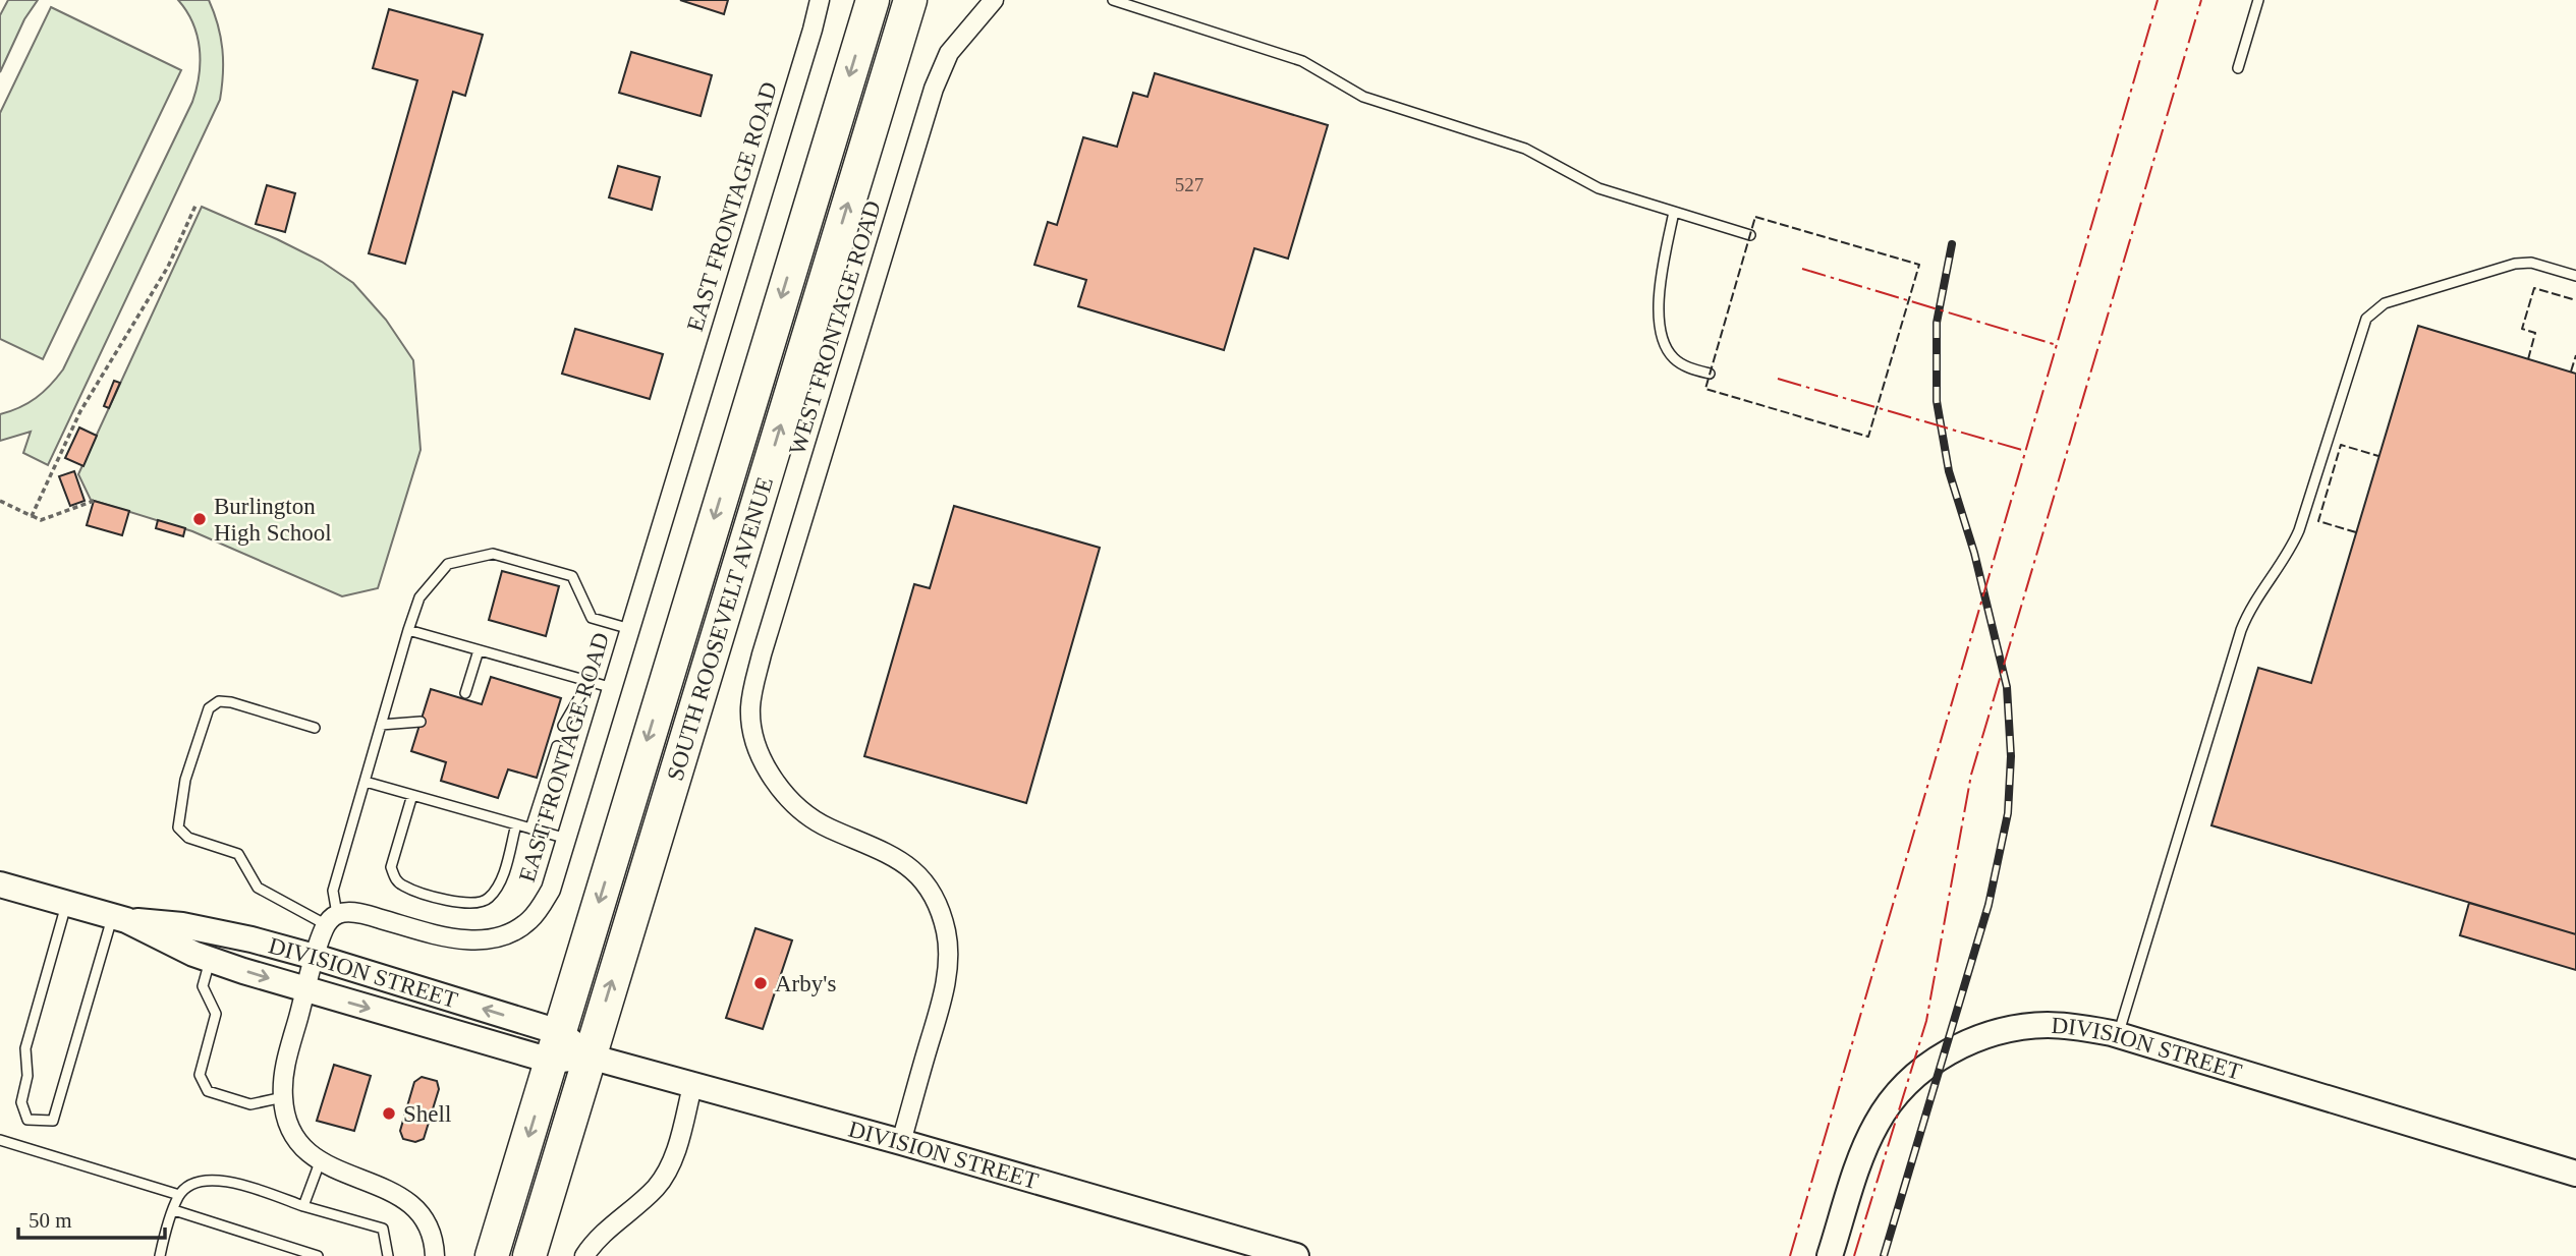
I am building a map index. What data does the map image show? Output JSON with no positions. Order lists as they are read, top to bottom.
{
  "streets": {
    "highway": ["SOUTH ROOSEVELT AVENUE"],
    "street": ["EAST FRONTAGE ROAD", "WEST FRONTAGE ROAD", "DIVISION STREET"]
  },
  "crossings": [
    ["WEST FRONTAGE ROAD", "DIVISION STREET"],
    ["SOUTH ROOSEVELT AVENUE", "DIVISION STREET"]
  ],
  "places": ["Burlington High School", "Arby's", "Shell"],
  "house_numbers": ["527"],
  "scale_bar": "50 m"
}
